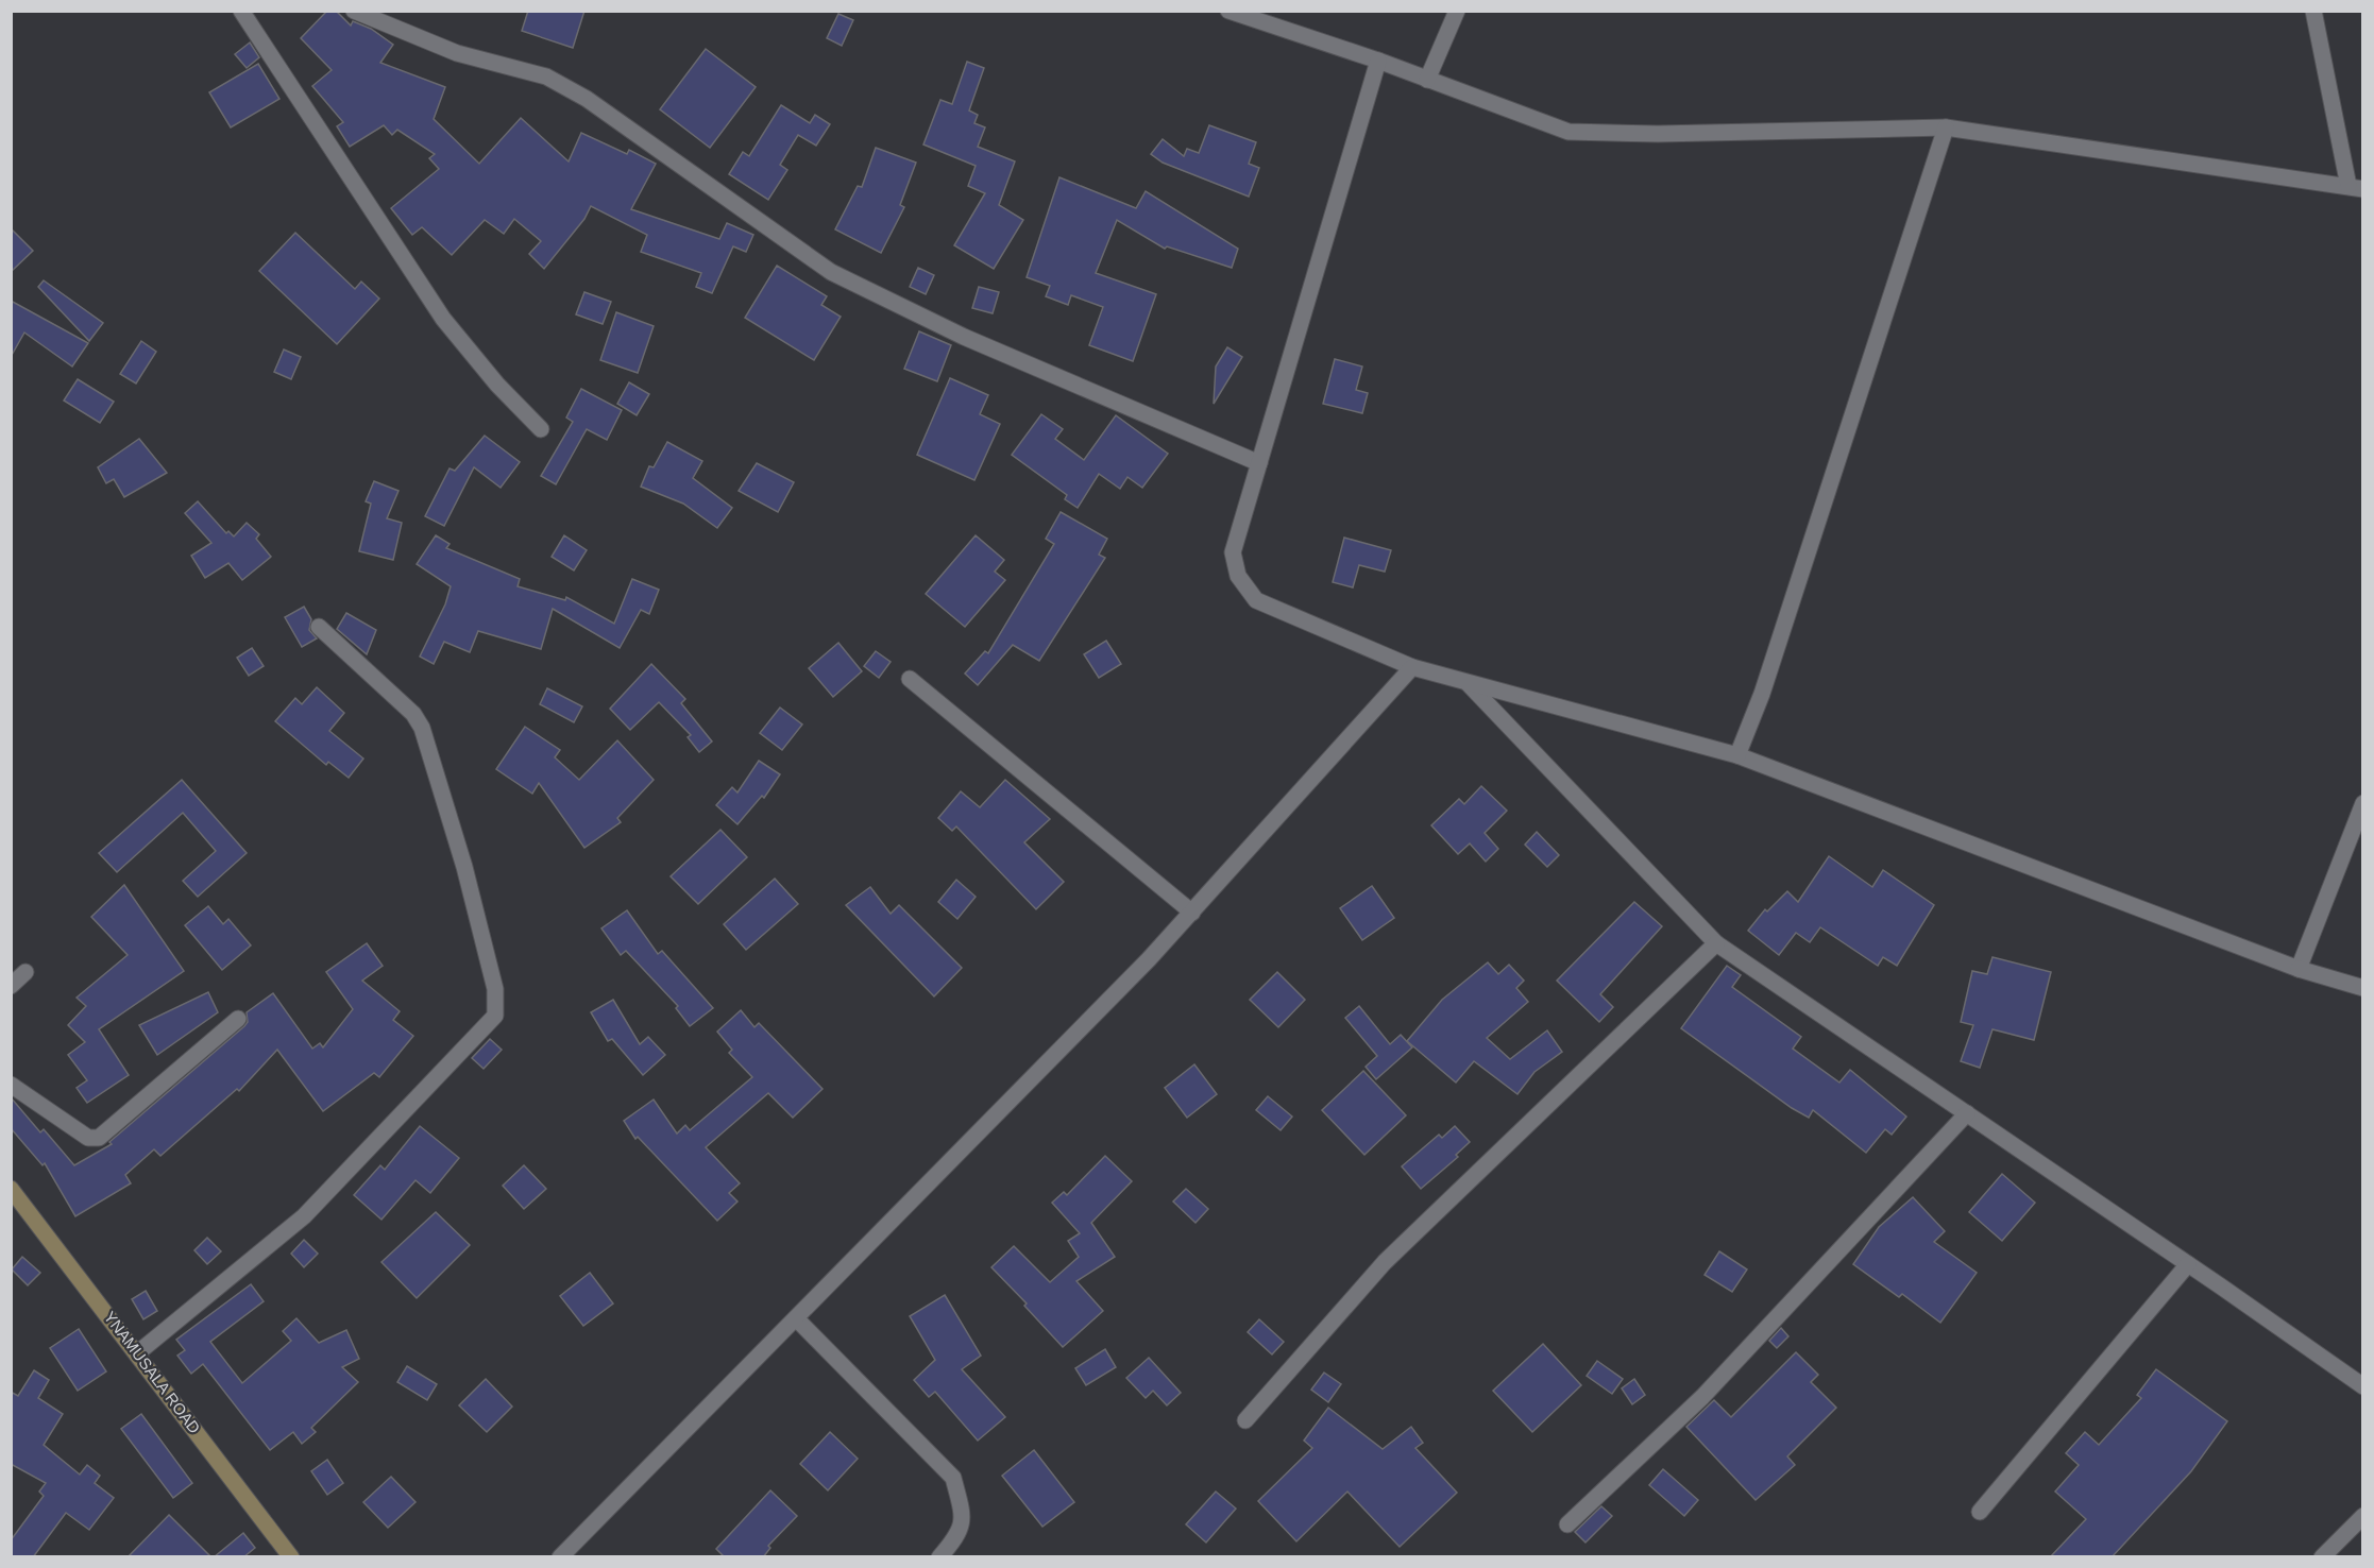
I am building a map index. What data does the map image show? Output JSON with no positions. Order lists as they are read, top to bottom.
{
  "streets": {
    "main road": ["YNAMUSALA ROAD"]
  }
}
